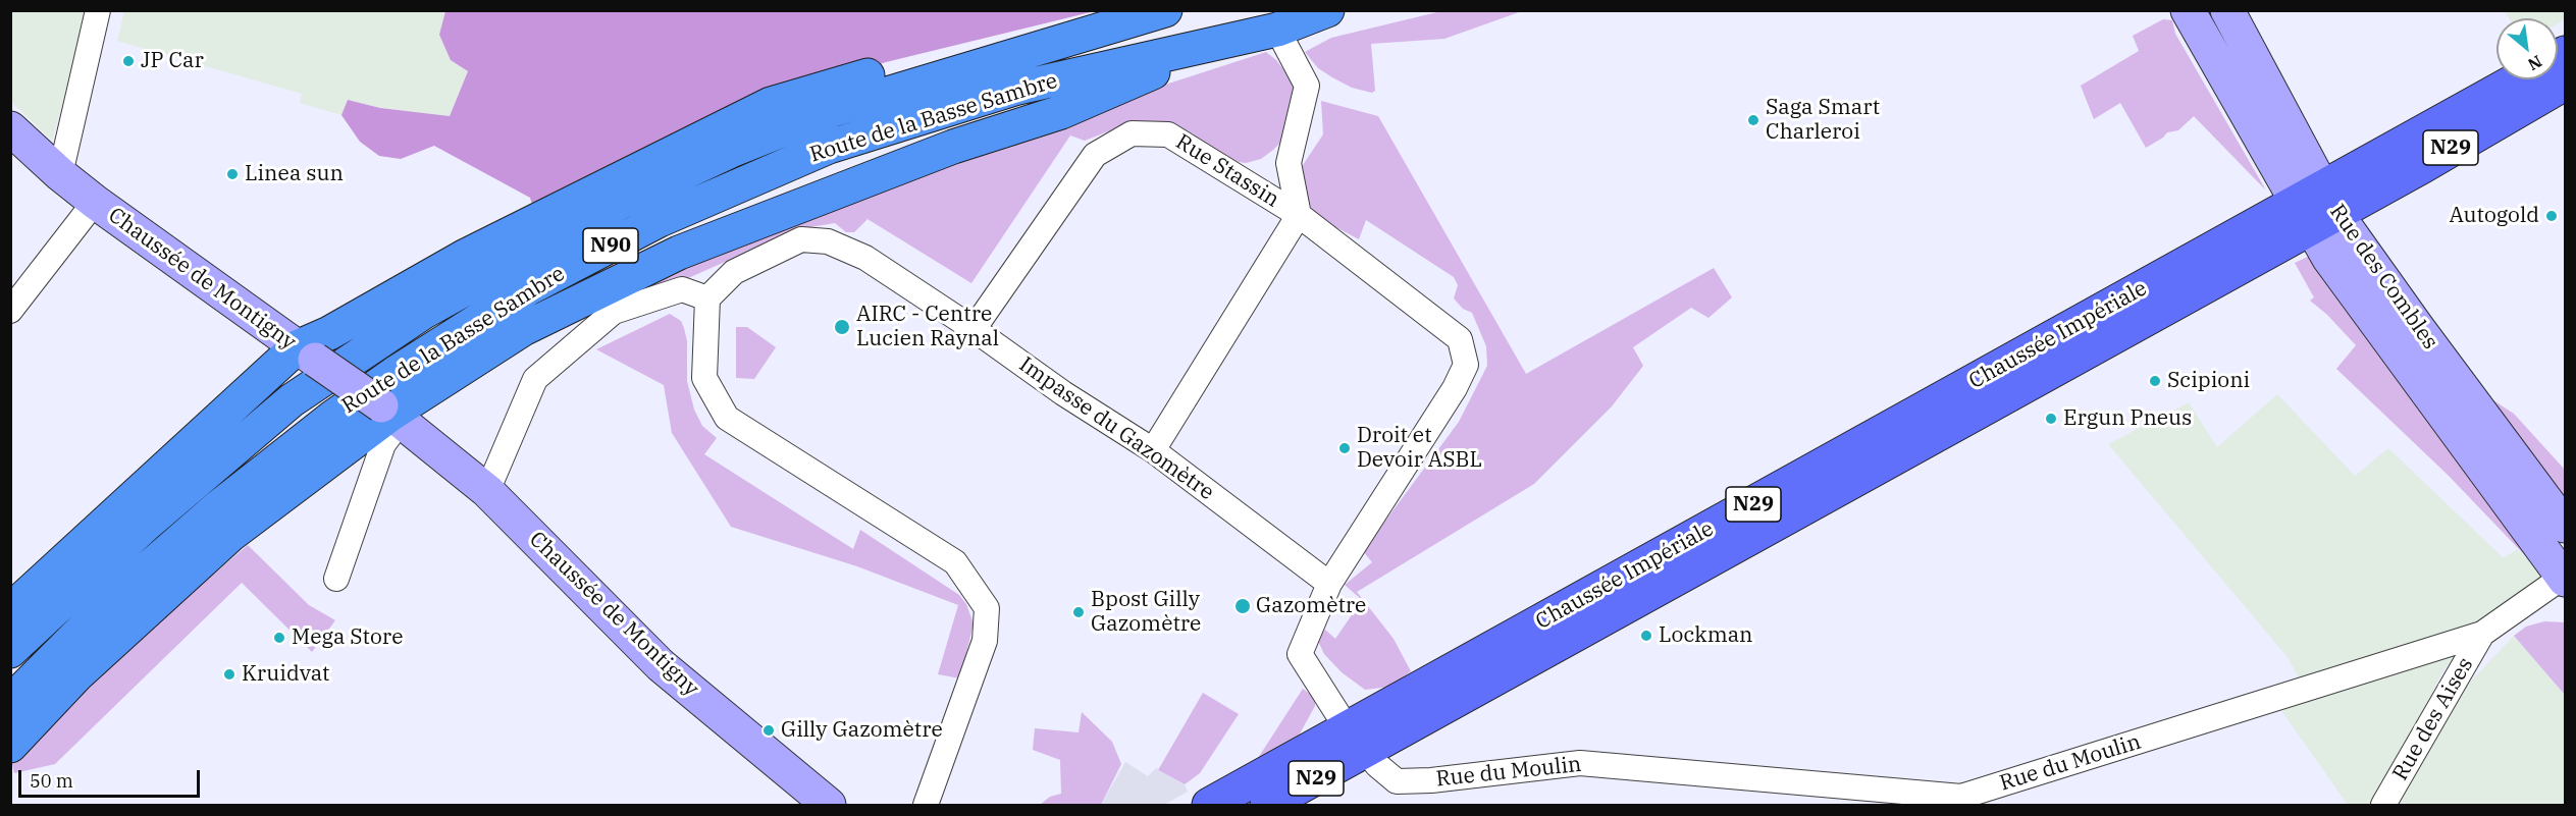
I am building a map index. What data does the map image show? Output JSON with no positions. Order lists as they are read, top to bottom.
{
  "streets": {
    "highway": ["Route de la Basse Sambre", "N90"],
    "main road": [
      "N29",
      "Rue des Combles",
      "Chaussée de Montigny",
      "Chaussée Impériale"
    ],
    "street": [
      "Rue Stassin",
      "Impasse du Gazomètre",
      "Rue des Aises",
      "Rue du Moulin"
    ]
  },
  "crossings": [
    ["N29", "Rue des Combles"],
    ["N29", "Chaussée Impériale"],
    ["Rue Stassin", "Impasse du Gazomètre"],
    ["Rue des Combles", "Chaussée Impériale"],
    ["Chaussée Impériale", "Rue du Moulin"],
    ["Impasse du Gazomètre", "Rue du Moulin"],
    ["Rue des Aises", "Rue du Moulin"]
  ],
  "places": [
    "JP Car",
    "Saga Smart Charleroi",
    "Linea sun",
    "Autogold",
    "AIRC - Centre Lucien Raynal",
    "Scipioni",
    "Ergun Pneus",
    "Droit et Devoir ASBL",
    "Gazomètre",
    "Bpost Gilly Gazomètre",
    "Lockman",
    "Mega Store",
    "Kruidvat",
    "Gilly Gazomètre"
  ],
  "scale_bar": "50 m",
  "north": "bottom right"
}
